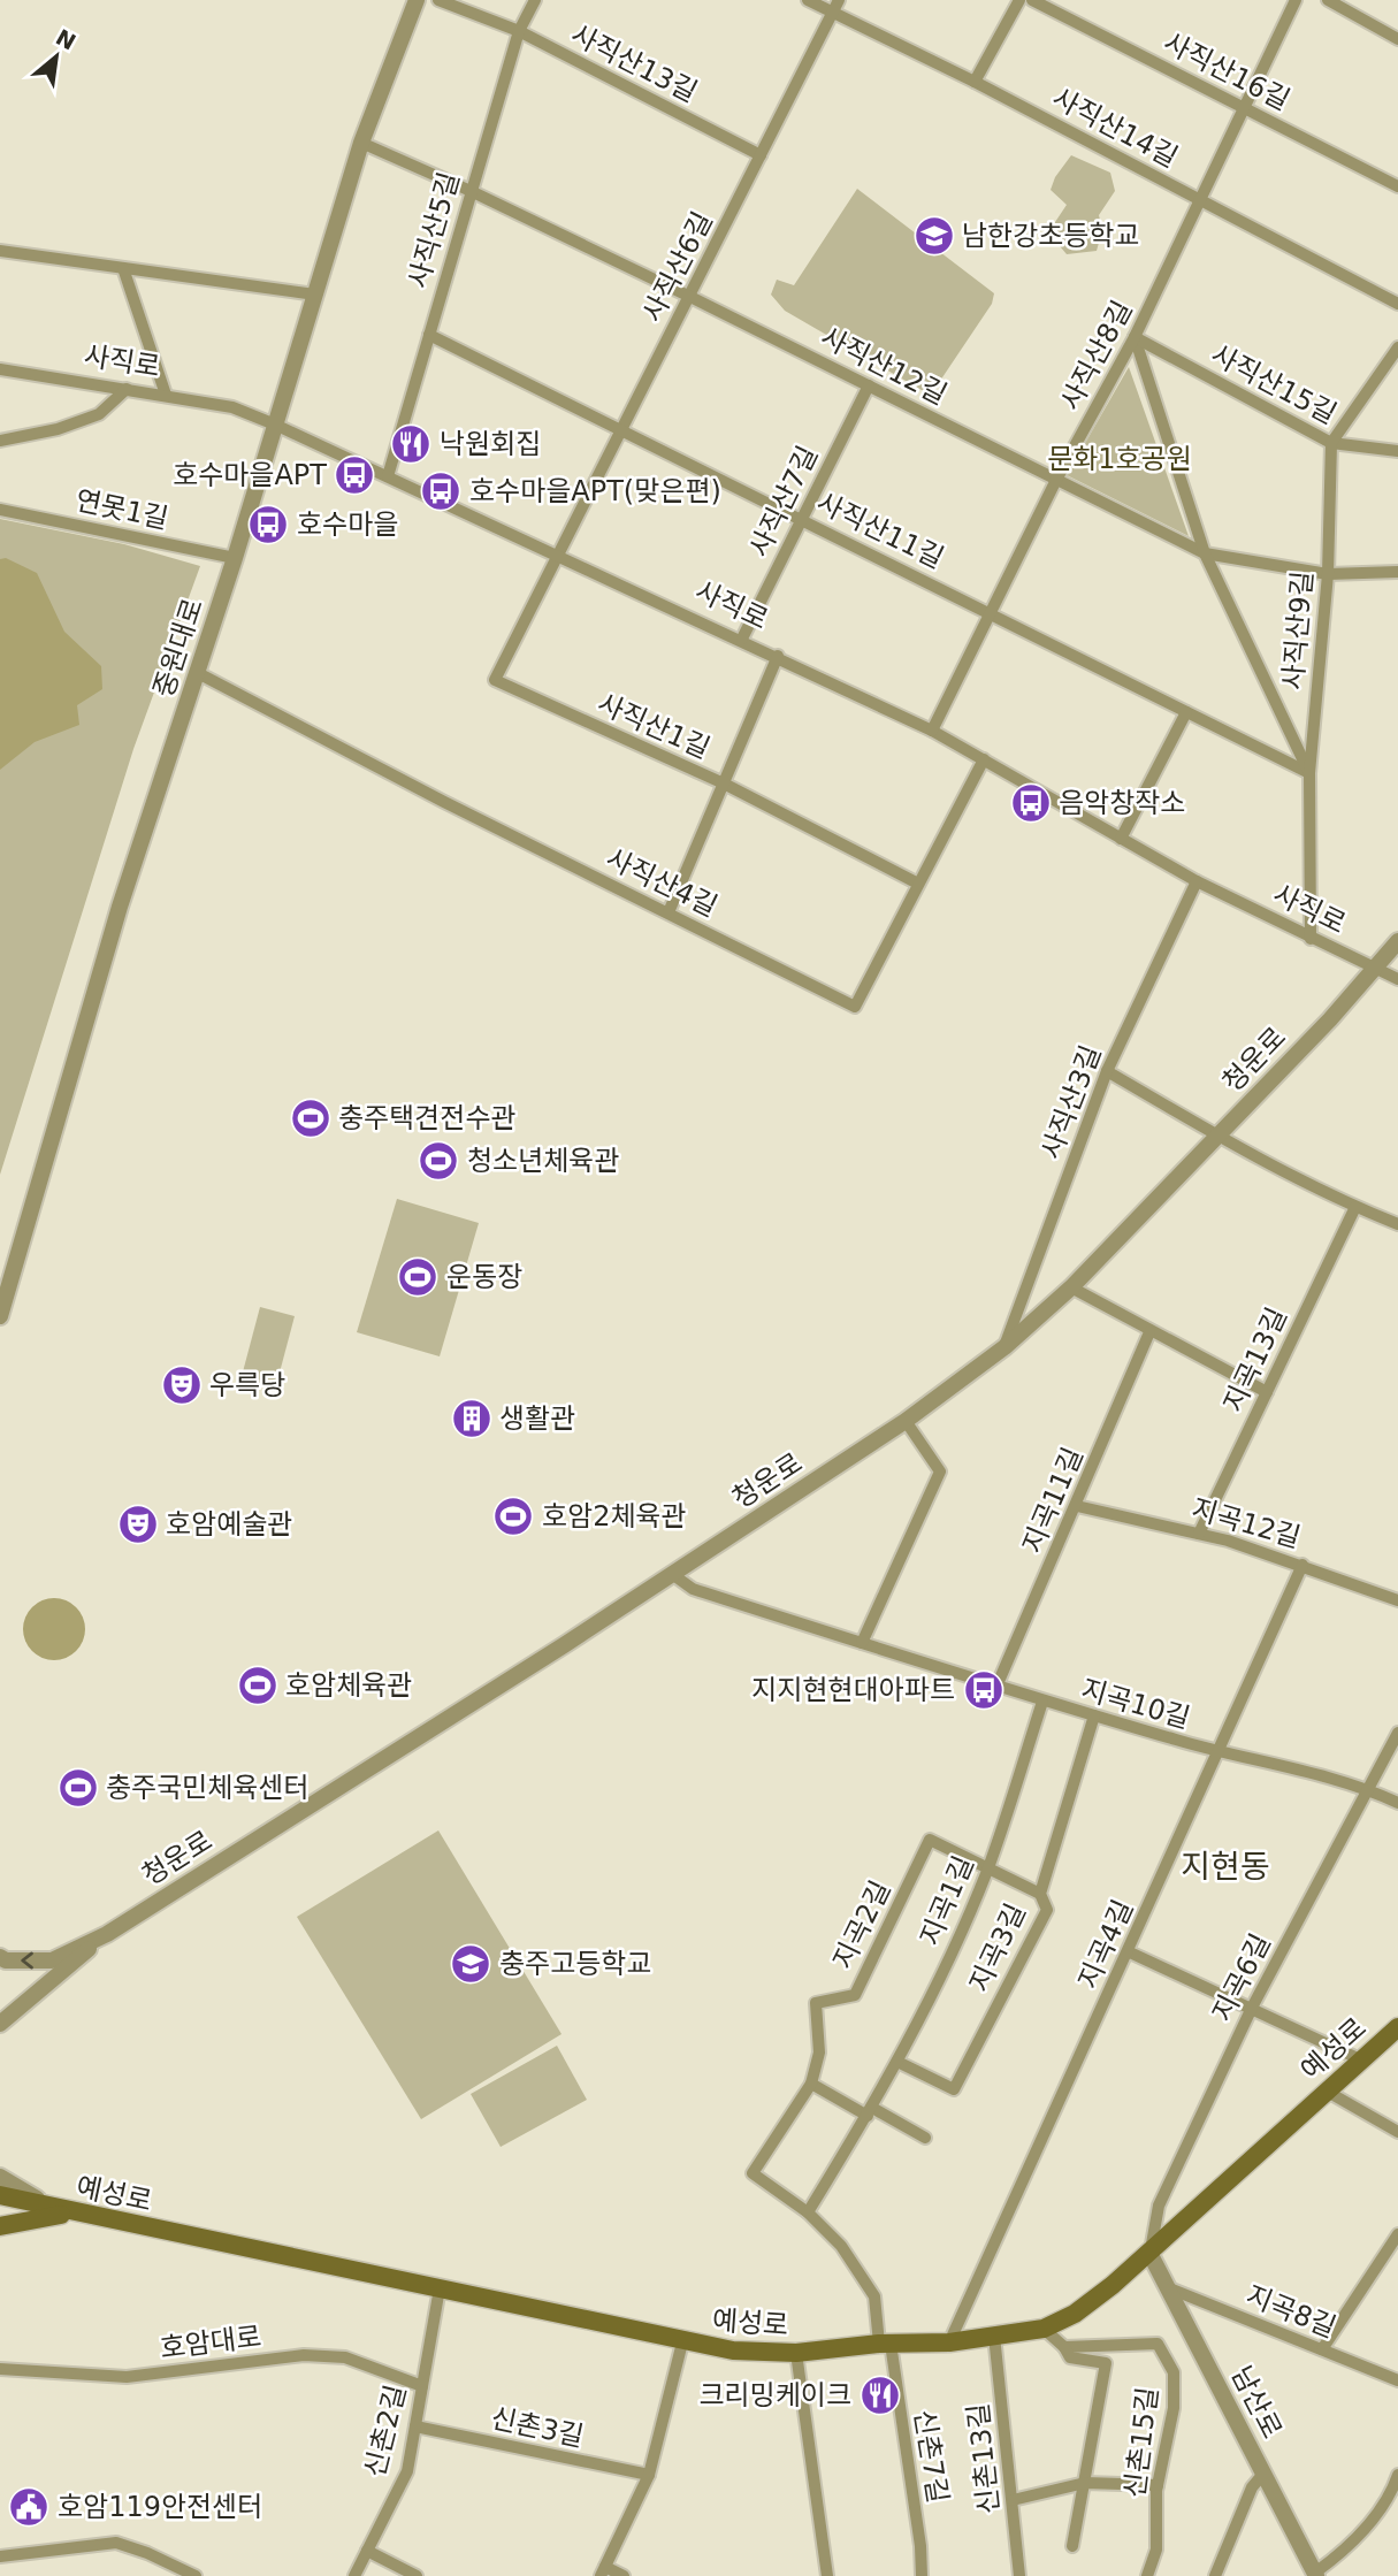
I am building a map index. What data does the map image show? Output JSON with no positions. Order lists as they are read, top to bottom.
{
  "streets": {
    "main road": ["예성로"],
    "street": [
      "사직산13길",
      "사직산16길",
      "사직산14길",
      "사직산5길",
      "사직산6길",
      "사직산8길",
      "사직로",
      "사직산12길",
      "사직산15길",
      "사직산7길",
      "연못1길",
      "사직산11길",
      "사직산9길",
      "중원대로",
      "사직산1길",
      "사직산4길",
      "청운로",
      "사직산3길",
      "지곡13길",
      "지곡11길",
      "지곡12길",
      "지곡10길",
      "지곡1길",
      "지곡2길",
      "지곡4길",
      "지곡3길",
      "지곡6길",
      "지곡8길",
      "호암대로",
      "남산로",
      "신촌3길",
      "신촌2길",
      "신촌15길",
      "신촌7길",
      "신촌13길"
    ]
  },
  "crossings": [
    ["사직산13길", "사직산5길"],
    ["사직산13길", "사직산6길"],
    ["사직산16길", "사직산8길"],
    ["사직산14길", "사직산6길"],
    ["사직산14길", "사직산8길"],
    ["사직산5길", "사직로"],
    ["사직산5길", "사직산12길"],
    ["사직산5길", "사직산11길"],
    ["사직산6길", "사직로"],
    ["사직산6길", "사직산12길"],
    ["사직산6길", "사직산11길"],
    ["사직산6길", "사직산1길"],
    ["사직산8길", "사직로"],
    ["사직산8길", "사직산12길"],
    ["사직산8길", "사직산15길"],
    ["사직산8길", "사직산11길"],
    ["사직로", "사직산7길"],
    ["사직로", "사직산9길"],
    ["사직로", "중원대로"],
    ["사직로", "사직산1길"],
    ["사직로", "사직산4길"],
    ["사직로", "청운로"],
    ["사직로", "사직산3길"],
    ["사직산12길", "사직산7길"],
    ["사직산12길", "사직산9길"],
    ["사직산12길", "중원대로"],
    ["사직산15길", "사직산9길"],
    ["사직산7길", "사직산11길"],
    ["연못1길", "중원대로"],
    ["사직산11길", "사직산9길"],
    ["중원대로", "사직산4길"],
    ["사직산1길", "사직산4길"],
    ["청운로", "사직산3길"],
    ["청운로", "지곡10길"],
    ["지곡13길", "지곡12길"],
    ["지곡11길", "지곡12길"],
    ["지곡11길", "지곡10길"],
    ["지곡12길", "지곡4길"],
    ["지곡10길", "지곡1길"],
    ["지곡10길", "지곡4길"],
    ["지곡10길", "지곡3길"],
    ["지곡10길", "지곡6길"],
    ["지곡1길", "지곡2길"],
    ["지곡1길", "지곡3길"],
    ["지곡4길", "예성로"],
    ["지곡6길", "예성로"],
    ["지곡6길", "남산로"],
    ["예성로", "남산로"],
    ["예성로", "신촌2길"],
    ["예성로", "신촌7길"],
    ["예성로", "신촌13길"],
    ["지곡8길", "남산로"],
    ["호암대로", "신촌2길"],
    ["신촌3길", "신촌2길"]
  ],
  "districts": ["지현동"],
  "parks": ["문화1호공원"],
  "places": {
    "school or university": ["남한강초등학교", "충주고등학교"],
    "restaurant": ["낙원회집", "크리밍케이크"],
    "bus stop": [
      "호수마을APT",
      "호수마을APT(맞은편)",
      "호수마을",
      "음악창작소",
      "지지현현대아파트"
    ],
    "sports": [
      "충주택견전수관",
      "청소년체육관",
      "운동장",
      "호암2체육관",
      "호암체육관",
      "충주국민체육센터"
    ],
    "theatre": ["우륵당", "호암예술관"],
    "building": ["생활관"],
    "public building": ["호암119안전센터"]
  },
  "north": "top right"
}
